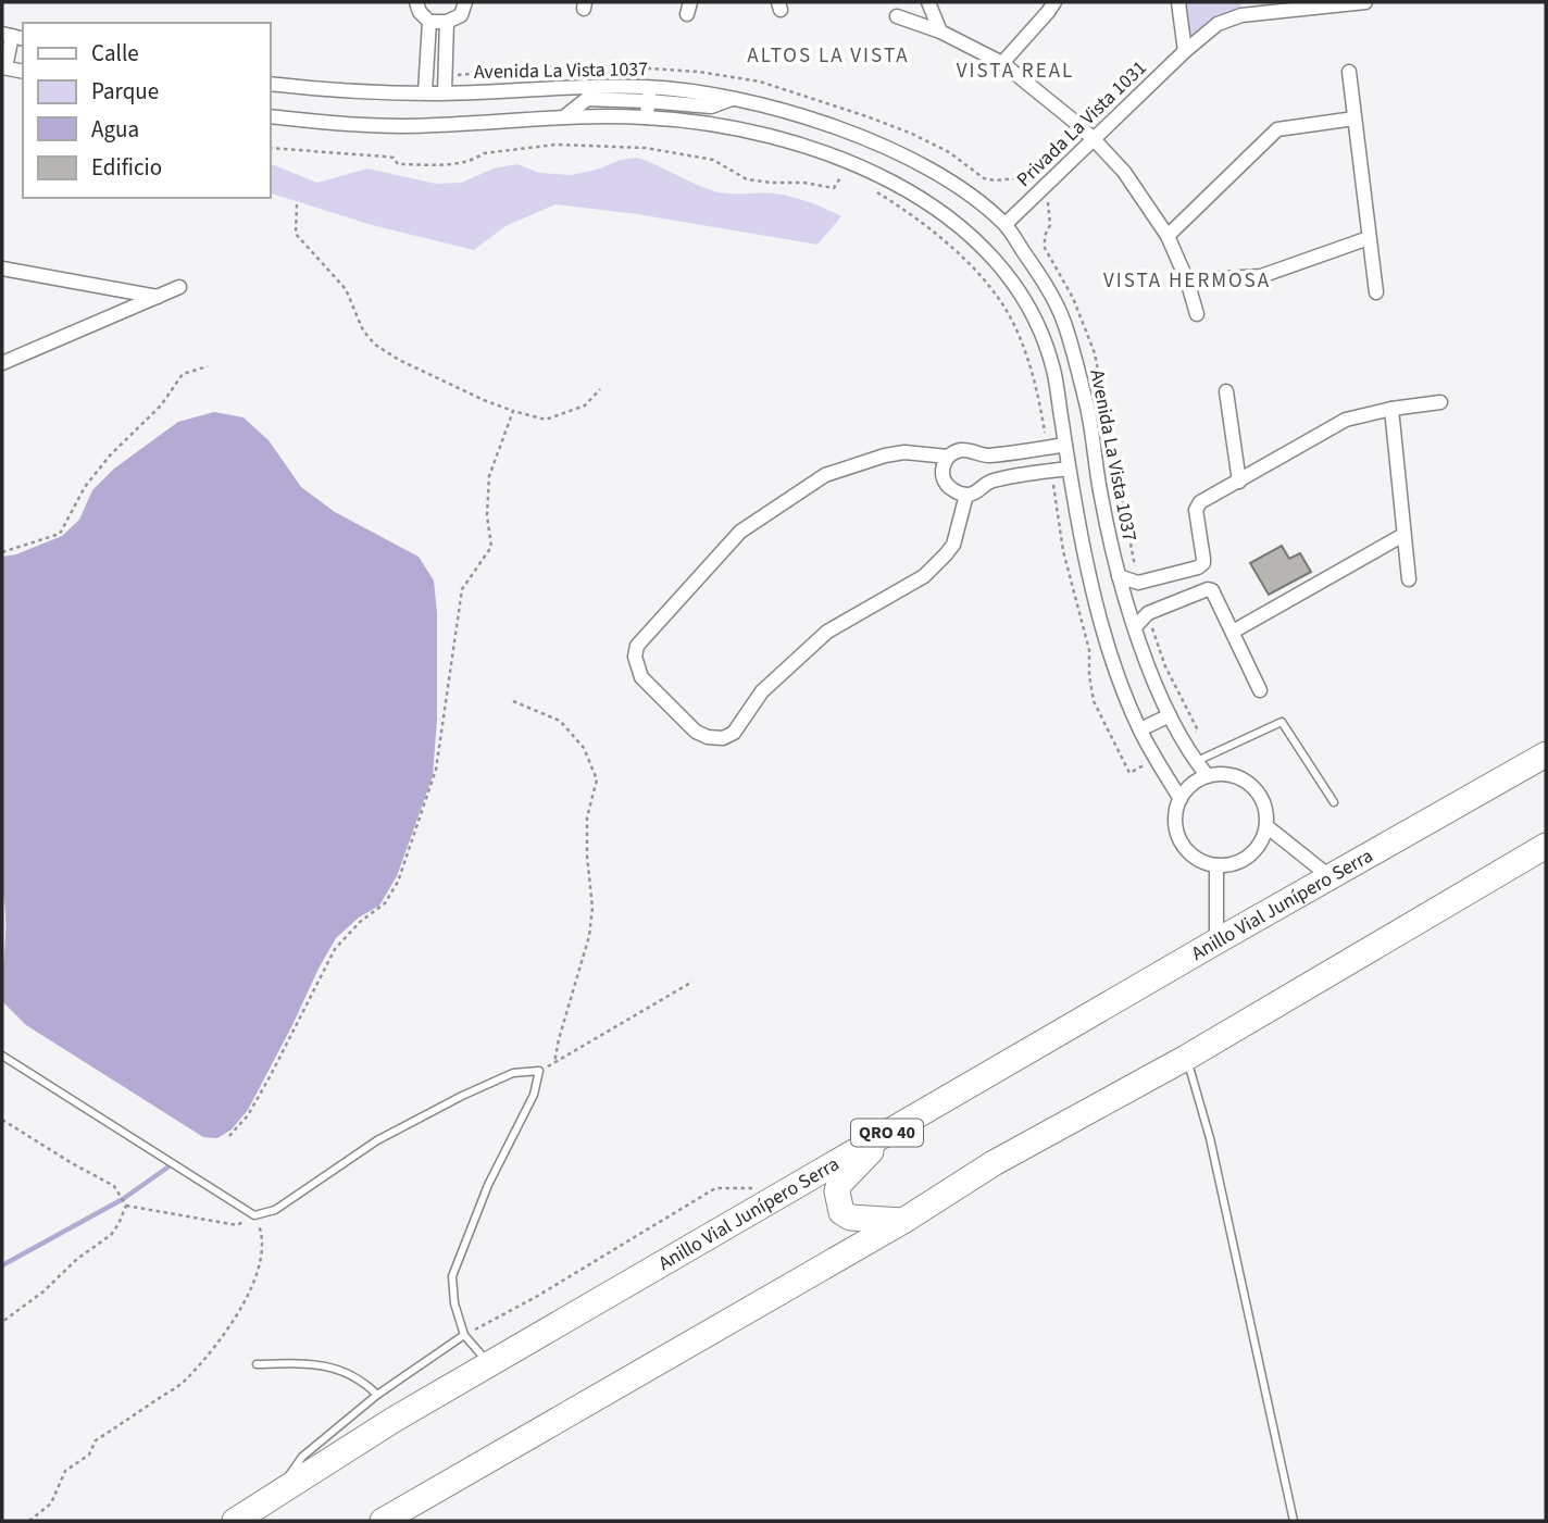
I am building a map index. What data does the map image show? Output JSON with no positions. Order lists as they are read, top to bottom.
{
  "streets": {
    "highway": ["Anillo Vial Junípero Serra", "QRO 40"],
    "street": ["Avenida La Vista 1037", "Privada La Vista 1031"]
  },
  "crossings": [
    ["Avenida La Vista 1037", "Privada La Vista 1031"]
  ],
  "districts": ["ALTOS LA VISTA", "VISTA REAL", "VISTA HERMOSA"],
  "legend": [
    "Calle",
    "Parque",
    "Agua",
    "Edificio"
  ]
}
